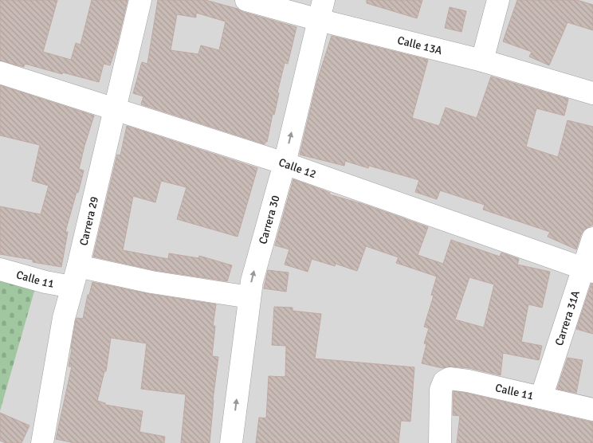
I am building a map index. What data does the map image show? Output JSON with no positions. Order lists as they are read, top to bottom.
{
  "streets": {
    "street": [
      "Calle 13A",
      "Calle 12",
      "Carrera 30",
      "Carrera 29",
      "Calle 11",
      "Carrera 31A"
    ]
  },
  "crossings": [
    ["Calle 13A", "Carrera 30"],
    ["Calle 12", "Carrera 30"],
    ["Calle 12", "Carrera 29"],
    ["Calle 12", "Carrera 31A"],
    ["Carrera 29", "Calle 11"],
    ["Calle 11", "Carrera 31A"]
  ],
  "one_way": ["Carrera 30"]
}
